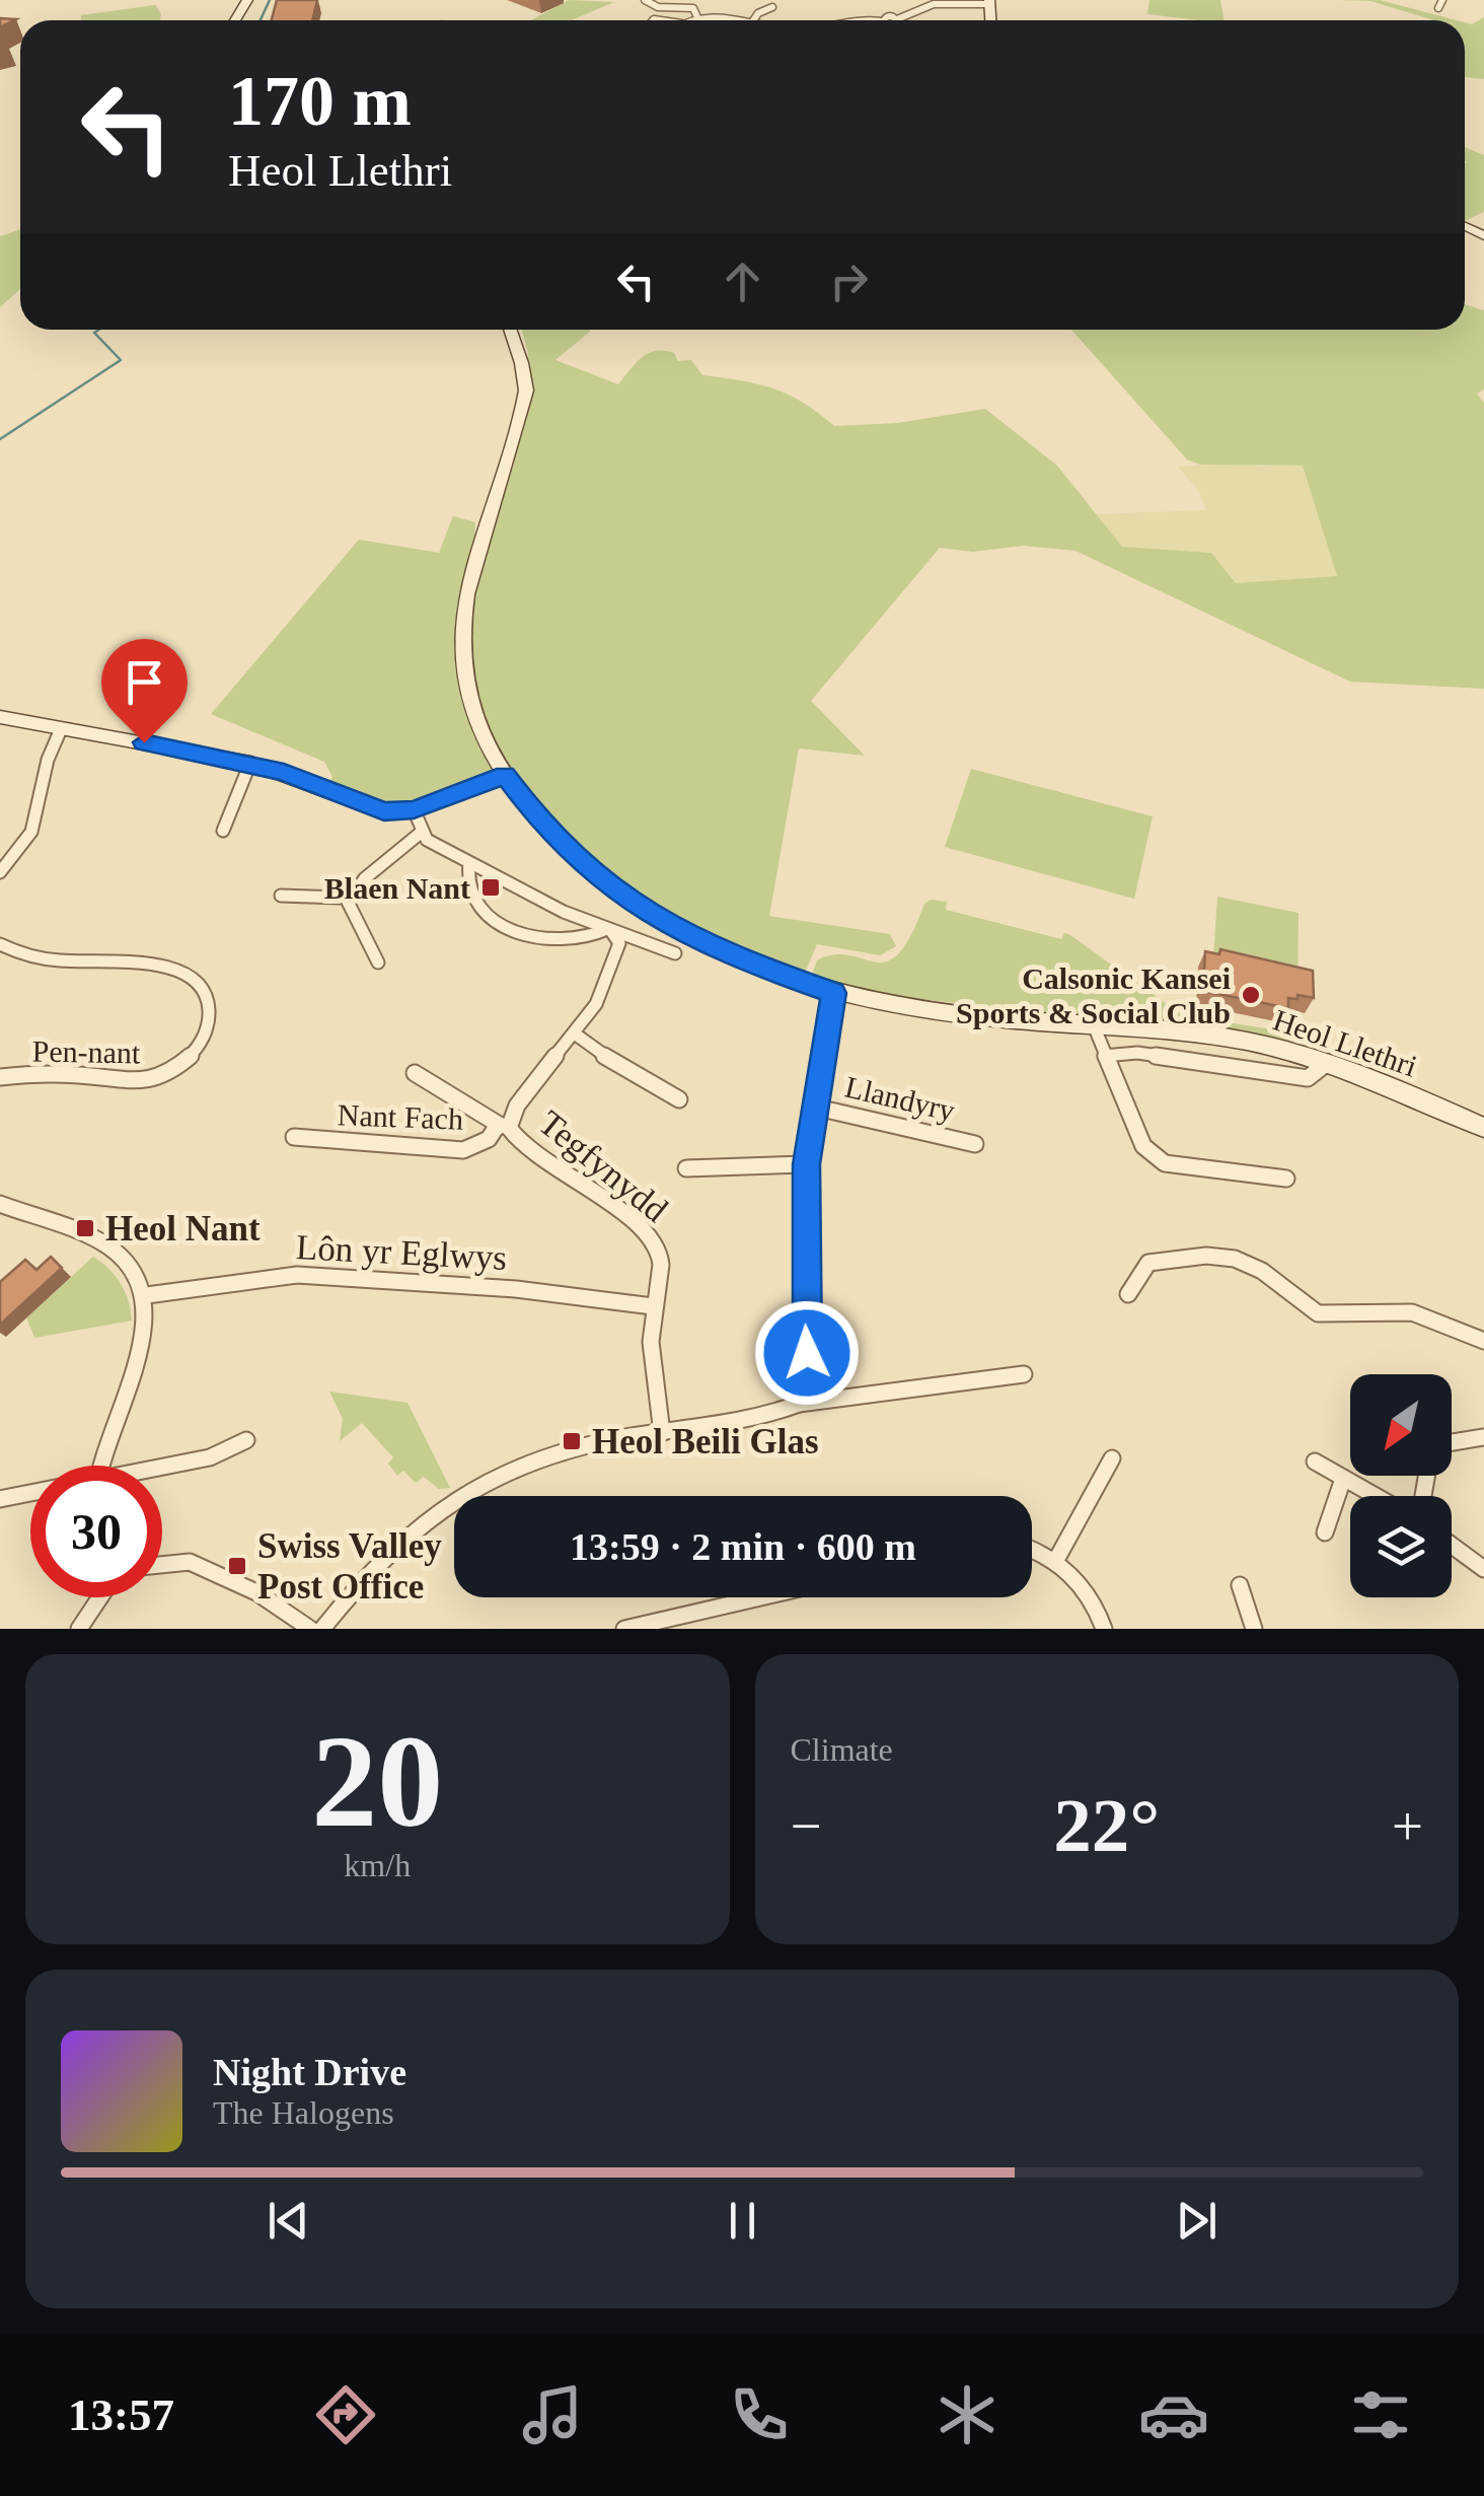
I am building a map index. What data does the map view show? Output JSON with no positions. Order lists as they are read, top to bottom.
{
  "streets": {
    "main road": ["Heol Llethri"],
    "street": [
      "Pen-nant",
      "Llandyry",
      "Nant Fach",
      "Tegfynydd",
      "Lôn yr Eglwys"
    ]
  },
  "crossings": [
    ["Heol Llethri", "Llandyry"],
    ["Nant Fach", "Tegfynydd"],
    ["Tegfynydd", "Lôn yr Eglwys"]
  ],
  "places": {
    "transit": [
      "Blaen Nant",
      "Heol Nant",
      "Heol Beili Glas",
      "Swiss Valley Post Office"
    ],
    "other": ["Calsonic Kansei Sports & Social Club"]
  },
  "north": "bottom left",
  "page": {
    "turn": ["170 m", "Heol Llethri"],
    "limit": "30",
    "trip": "13:59 · 2 min · 600 m",
    "tile": [
      ["20", "km/h"],
      "Climate"
    ],
    "heat": ["−", "22°", "+"],
    "song": ["Night Drive", "The Halogens"],
    "tabs": "13:57"
  }
}
